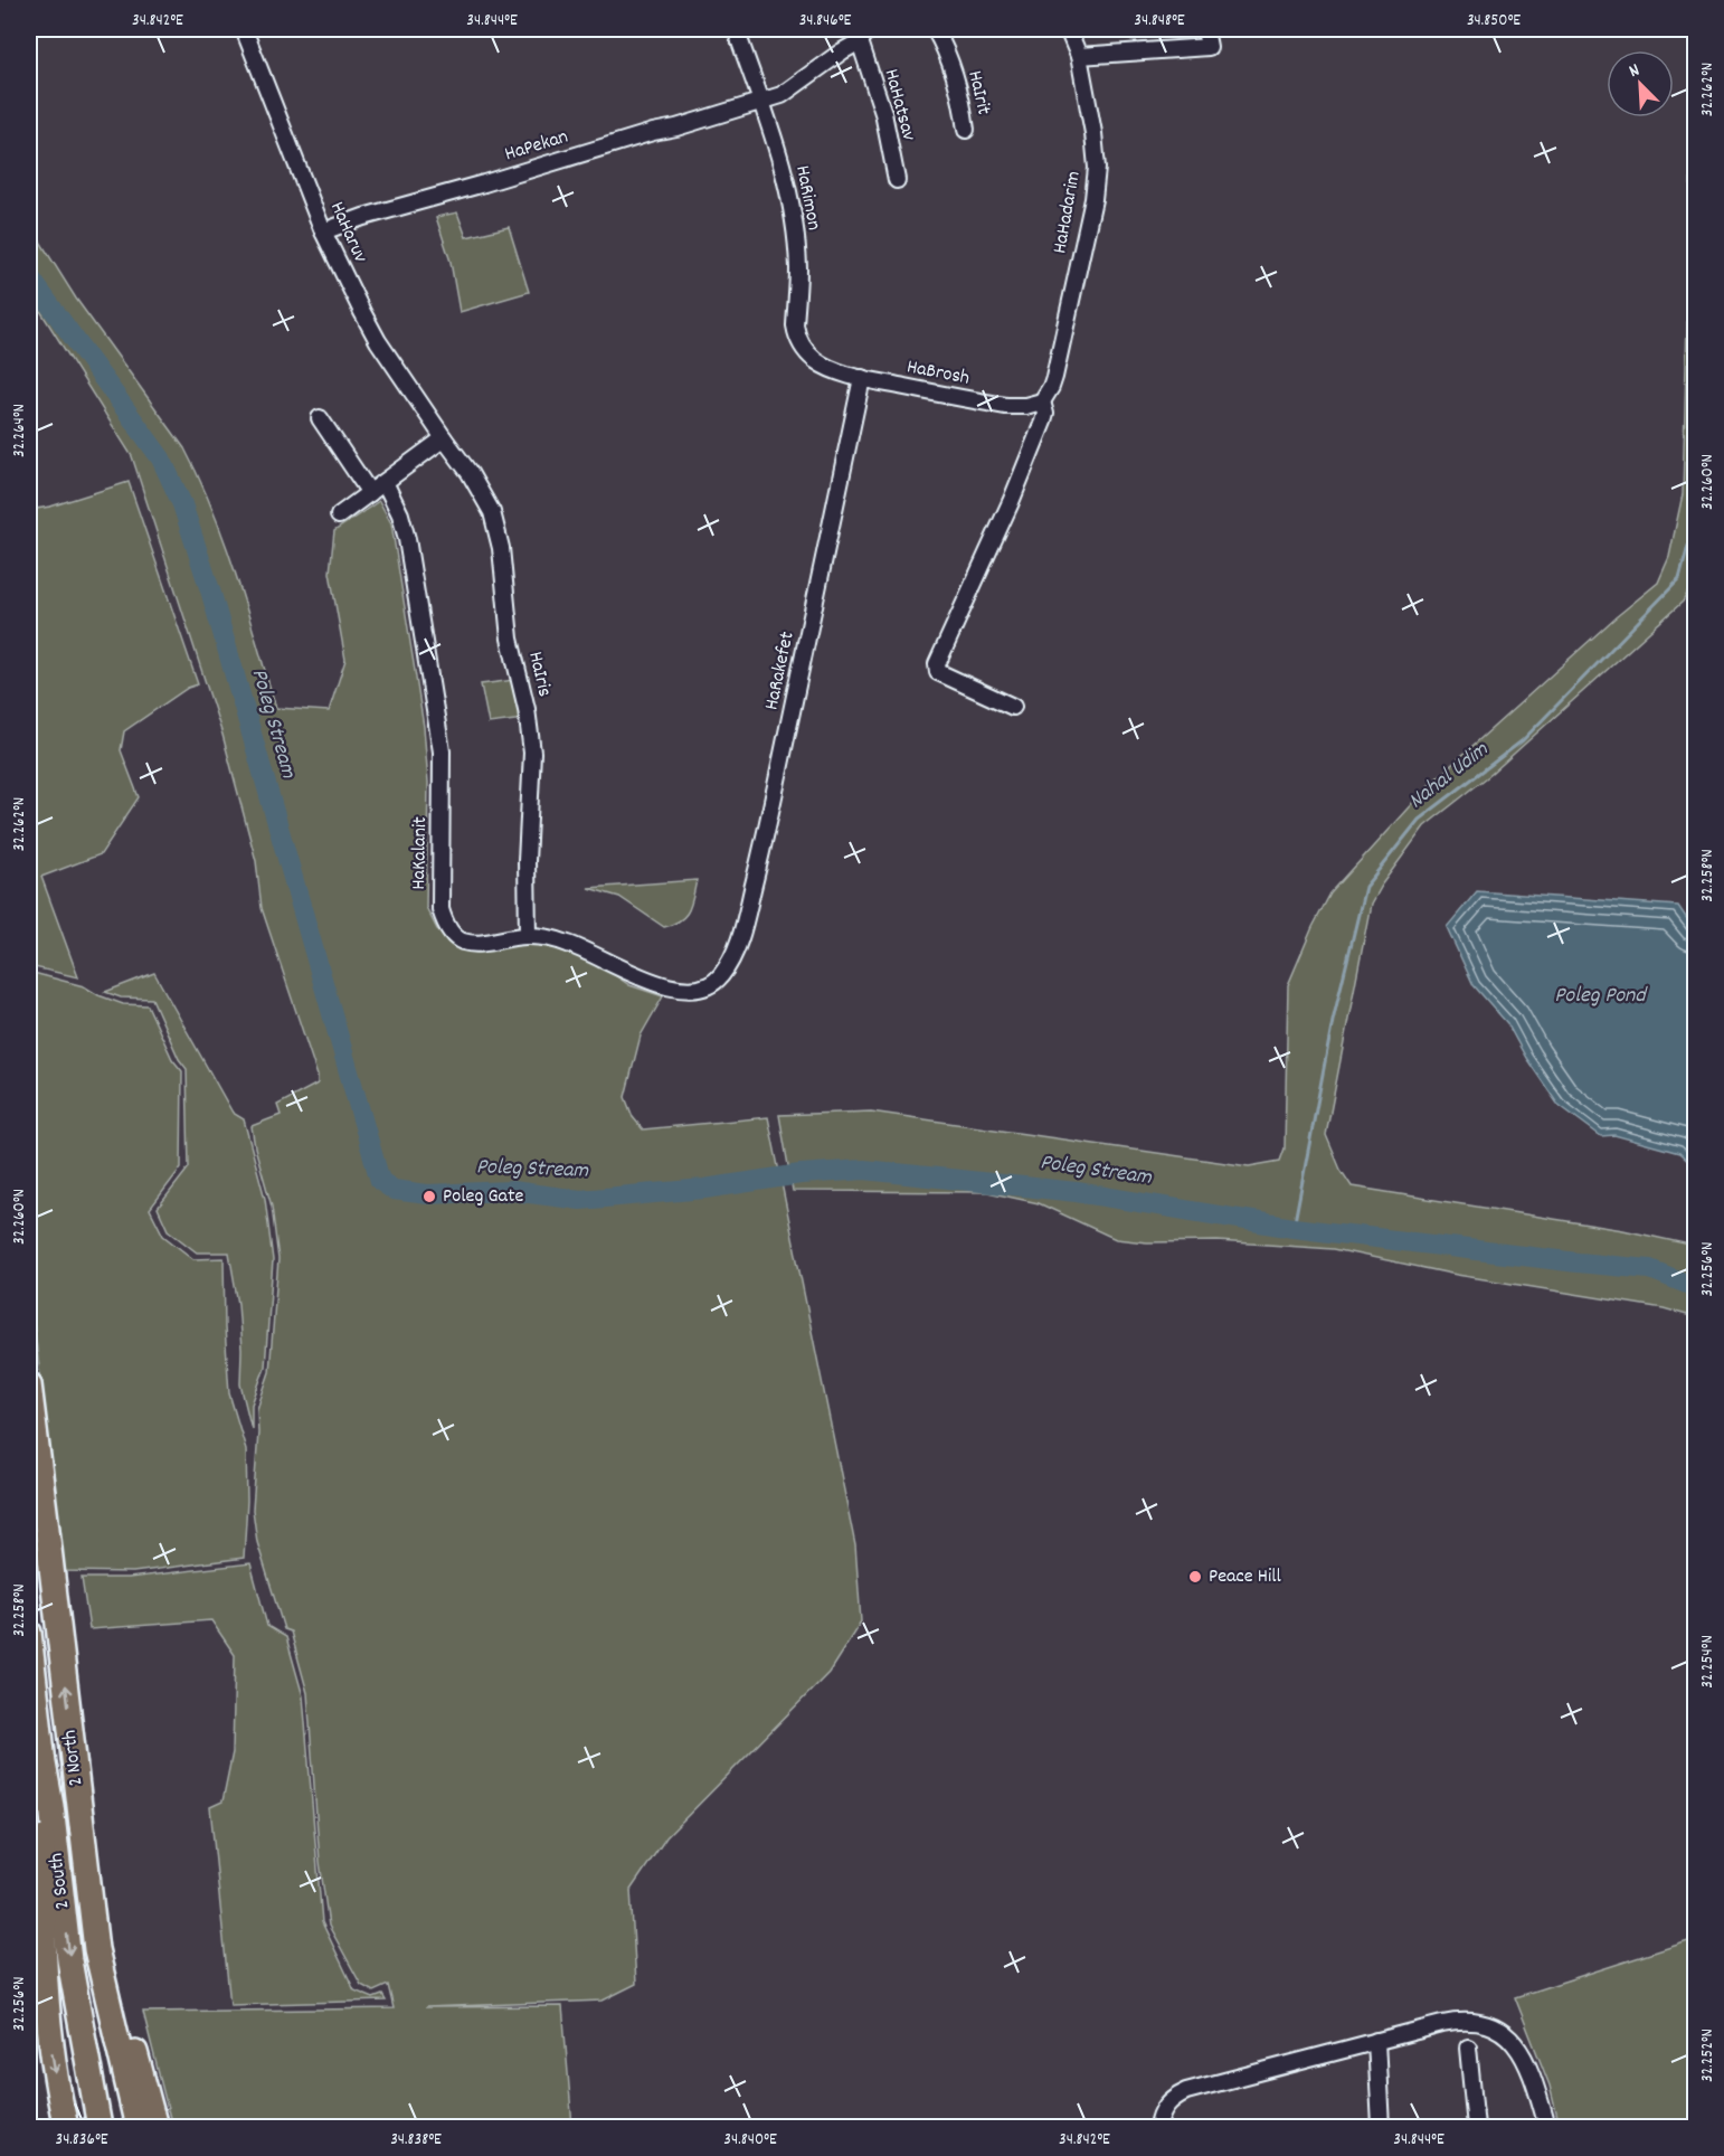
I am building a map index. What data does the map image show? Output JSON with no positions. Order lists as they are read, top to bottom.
{
  "streets": {
    "highway": ["2 North", "2 South"],
    "street": [
      "HaIrit",
      "HaHatsav",
      "HaPekan",
      "HaRimon",
      "HaHadarim",
      "HaHaruv",
      "HaBrosh",
      "HaRakefet",
      "HaIris",
      "HaKalanit"
    ]
  },
  "crossings": [
    ["HaHatsav", "HaPekan"],
    ["HaPekan", "HaRimon"],
    ["HaPekan", "HaHaruv"],
    ["HaRimon", "HaBrosh"],
    ["HaHadarim", "HaBrosh"],
    ["HaHaruv", "HaIris"],
    ["HaBrosh", "HaRakefet"],
    ["HaRakefet", "HaKalanit"],
    ["HaIris", "HaKalanit"]
  ],
  "one_way": ["2 North"],
  "water": ["Poleg Stream", "Nahal Udim", "Poleg Pond"],
  "places": ["Poleg Gate", "Peace Hill"],
  "north": "top left",
  "coordinates": [
    "34.842°E",
    "34.844°E",
    "34.846°E",
    "34.848°E",
    "34.850°E",
    "32.262°N",
    "32.264°N",
    "32.260°N",
    "32.258°N",
    "32.256°N",
    "32.254°N",
    "32.252°N",
    "34.836°E",
    "34.838°E",
    "34.840°E"
  ]
}
